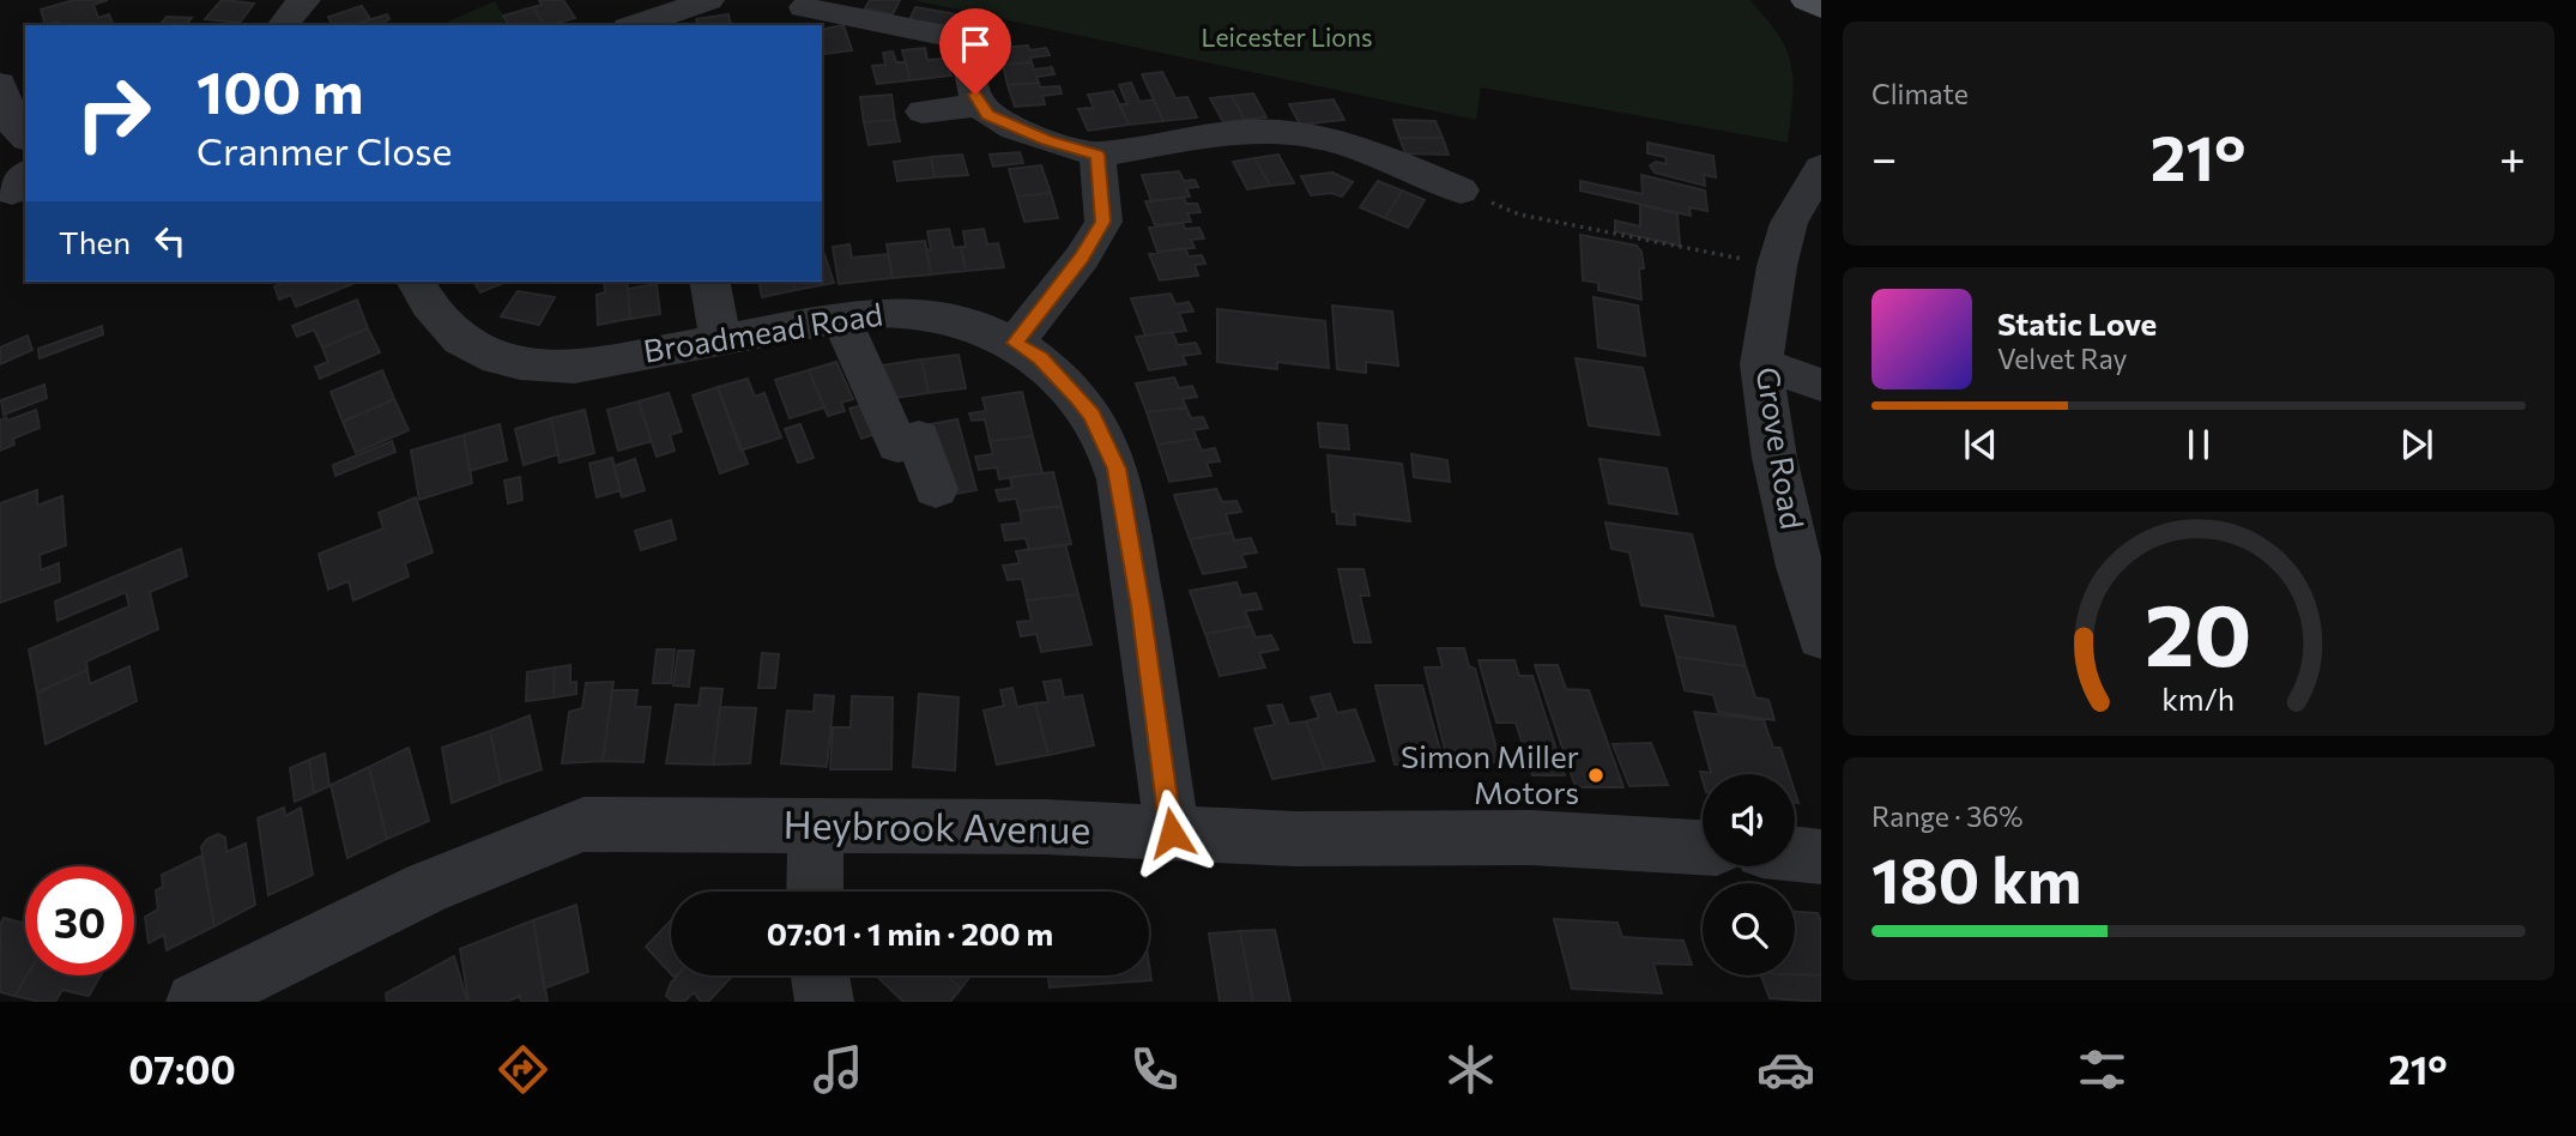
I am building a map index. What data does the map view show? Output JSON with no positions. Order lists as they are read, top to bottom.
{
  "streets": {
    "street": ["Broadmead Road", "Grove Road", "Heybrook Avenue"]
  },
  "crossings": [
    ["Broadmead Road", "Heybrook Avenue"]
  ],
  "parks": ["Leicester Lions"],
  "places": ["Simon Miller Motors"],
  "page": {
    "tile": [
      "Climate",
      ["Range · 36%", "180 km"]
    ],
    "turn": ["100 m", "Cranmer Close"],
    "heat": ["−", "21°", "+"],
    "then": "Then",
    "song": ["Static Love", "Velvet Ray"],
    "limit": "30",
    "trip": "07:01 · 1 min · 200 m",
    "tabs": ["07:00", "21°"],
    "gauge": ["20", "km/h"]
  }
}
